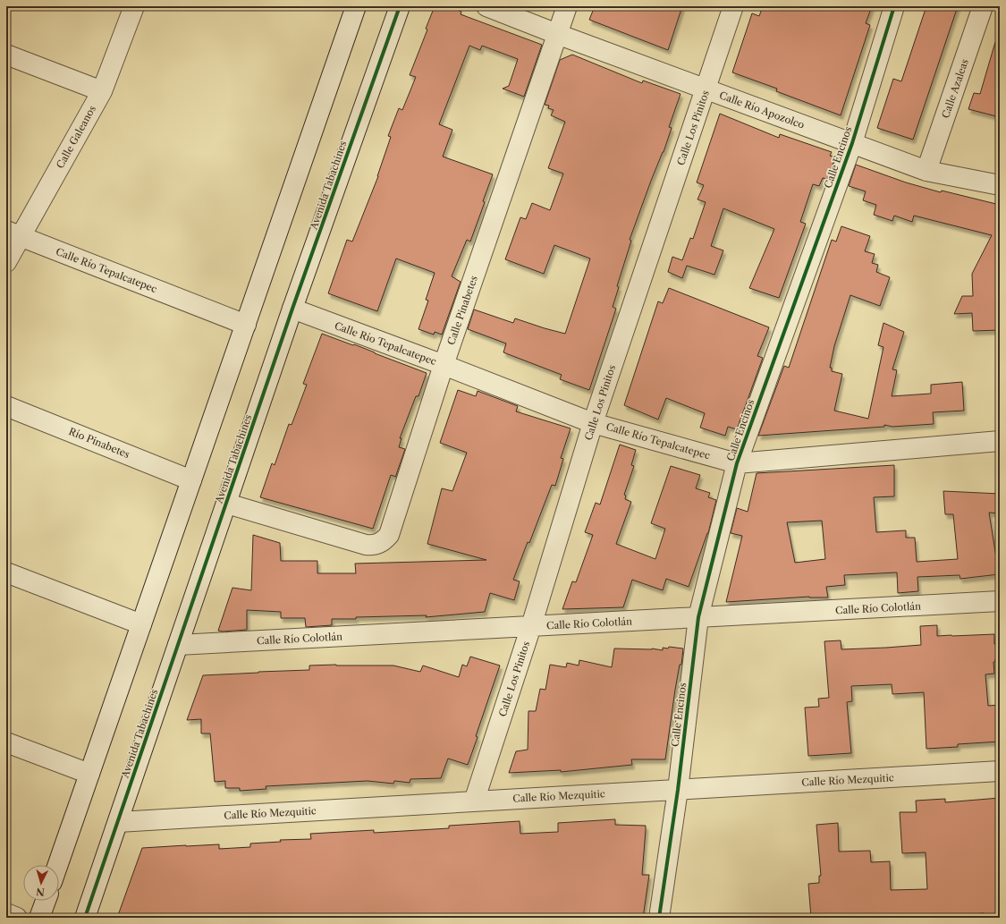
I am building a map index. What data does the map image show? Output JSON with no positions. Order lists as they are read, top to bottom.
{
  "streets": {
    "street": [
      "Calle Azaleas",
      "Calle Río Apozolco",
      "Calle Los Pinitos",
      "Calle Galeanos",
      "Calle Encinos",
      "Avenida Tabachines",
      "Calle Río Tepalcatepec",
      "Calle Pinabetes",
      "Río Pinabetes",
      "Calle Río Colotlán",
      "Calle Río Mezquitic"
    ]
  },
  "crossings": [
    ["Calle Azaleas", "Calle Río Apozolco"],
    ["Calle Río Apozolco", "Calle Los Pinitos"],
    ["Calle Río Apozolco", "Calle Encinos"],
    ["Calle Río Apozolco", "Calle Pinabetes"],
    ["Calle Los Pinitos", "Calle Río Tepalcatepec"],
    ["Calle Los Pinitos", "Calle Río Colotlán"],
    ["Calle Los Pinitos", "Calle Río Mezquitic"],
    ["Calle Galeanos", "Calle Río Tepalcatepec"],
    ["Calle Encinos", "Calle Río Tepalcatepec"],
    ["Calle Encinos", "Calle Río Colotlán"],
    ["Calle Encinos", "Calle Río Mezquitic"],
    ["Avenida Tabachines", "Calle Río Tepalcatepec"],
    ["Avenida Tabachines", "Calle Pinabetes"],
    ["Avenida Tabachines", "Calle Río Colotlán"],
    ["Avenida Tabachines", "Calle Río Mezquitic"],
    ["Calle Río Tepalcatepec", "Calle Pinabetes"]
  ],
  "north": "bottom"
}
